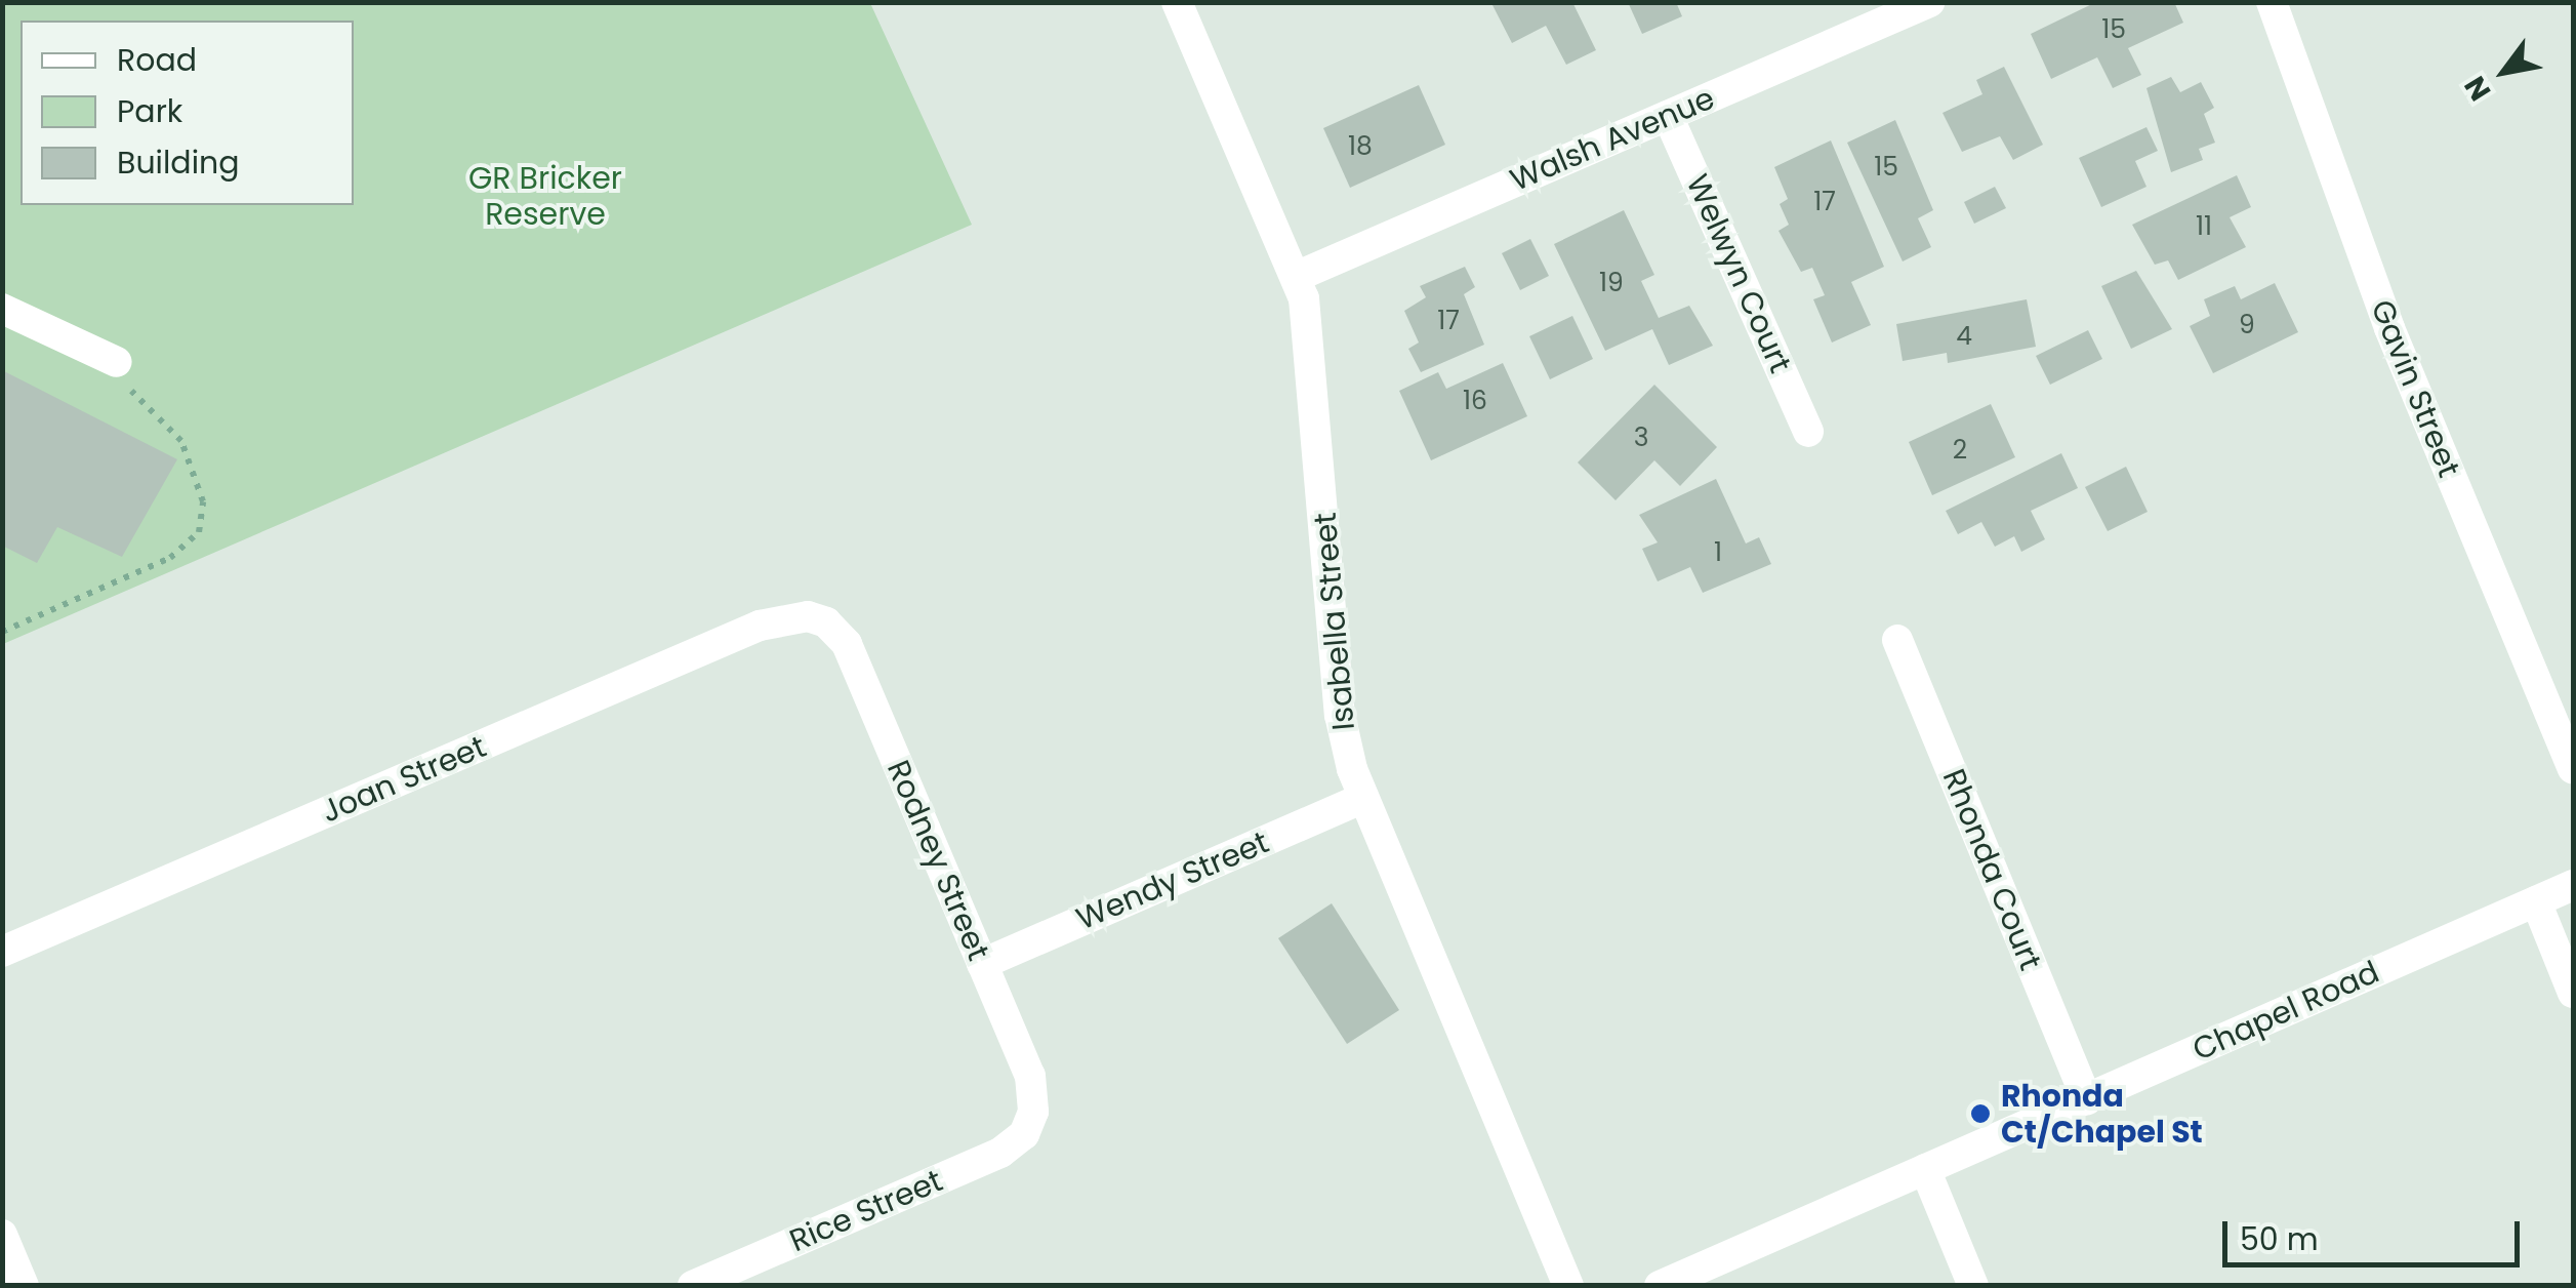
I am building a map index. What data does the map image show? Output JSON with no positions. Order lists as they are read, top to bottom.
{
  "streets": {
    "street": [
      "Walsh Avenue",
      "Welwyn Court",
      "Gavin Street",
      "Isabella Street",
      "Joan Street",
      "Rodney Street",
      "Rhonda Court",
      "Wendy Street",
      "Chapel Road",
      "Rice Street"
    ]
  },
  "crossings": [
    ["Walsh Avenue", "Welwyn Court"],
    ["Walsh Avenue", "Isabella Street"],
    ["Isabella Street", "Wendy Street"],
    ["Joan Street", "Rodney Street"],
    ["Rodney Street", "Wendy Street"],
    ["Rodney Street", "Rice Street"],
    ["Rhonda Court", "Chapel Road"]
  ],
  "parks": ["GR Bricker Reserve"],
  "places": ["Rhonda Ct/Chapel St"],
  "house_numbers": [
    "15",
    "18",
    "15",
    "17",
    "11",
    "19",
    "17",
    "9",
    "4",
    "16",
    "3",
    "2",
    "1"
  ],
  "legend": ["Road", "Park", "Building"],
  "scale_bar": "50 m",
  "north": "bottom left"
}
